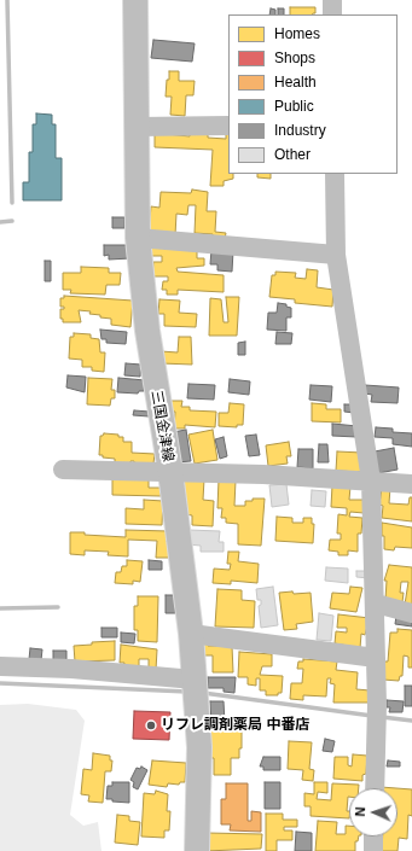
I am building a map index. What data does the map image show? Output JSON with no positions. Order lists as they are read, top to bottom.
{
  "streets": {
    "main road": ["三国金津線"]
  },
  "places": ["リフレ調剤薬局 中番店"],
  "legend": [
    "Homes",
    "Shops",
    "Health",
    "Public",
    "Industry",
    "Other"
  ],
  "north": "left"
}
